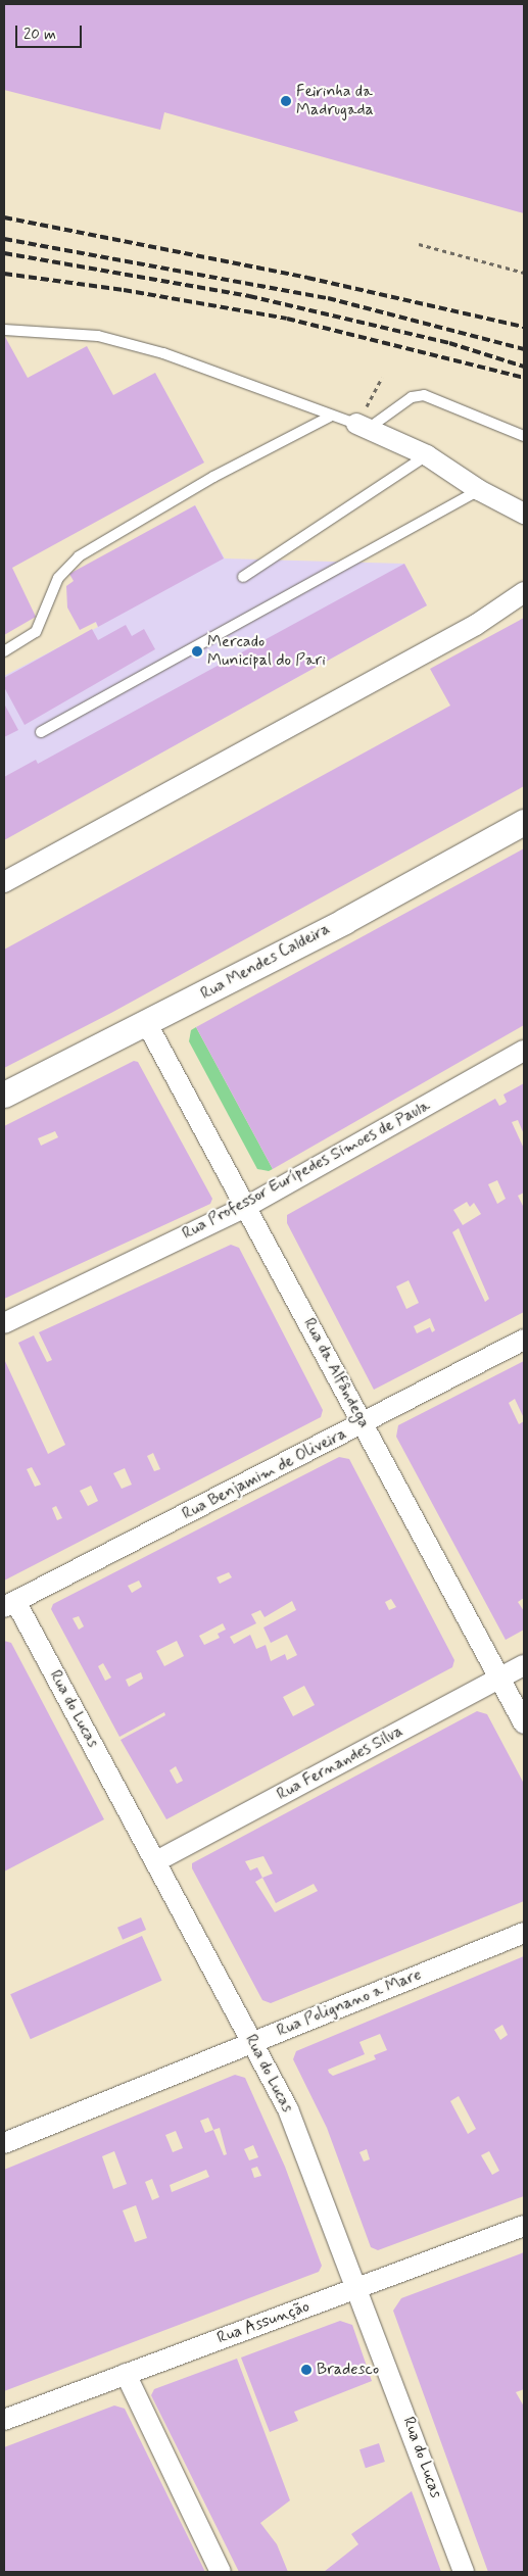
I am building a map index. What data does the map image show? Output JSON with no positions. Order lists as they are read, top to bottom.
{
  "streets": {
    "street": [
      "Rua Mendes Caldeira",
      "Rua Professor Eurípedes Simoes de Paula",
      "Rua da Alfândega",
      "Rua Benjamim de Oliveira",
      "Rua do Lucas",
      "Rua Fernandes Silva",
      "Rua Polignano a Mare",
      "Rua Assunção"
    ]
  },
  "crossings": [
    ["Rua Mendes Caldeira", "Rua da Alfândega"],
    ["Rua Professor Eurípedes Simoes de Paula", "Rua da Alfândega"],
    ["Rua da Alfândega", "Rua Benjamim de Oliveira"],
    ["Rua da Alfândega", "Rua Fernandes Silva"],
    ["Rua Benjamim de Oliveira", "Rua do Lucas"],
    ["Rua do Lucas", "Rua Fernandes Silva"],
    ["Rua do Lucas", "Rua Polignano a Mare"],
    ["Rua do Lucas", "Rua Assunção"]
  ],
  "places": ["Feirinha da Madrugada", "Mercado Municipal do Pari", "Bradesco"],
  "scale_bar": "20 m"
}
